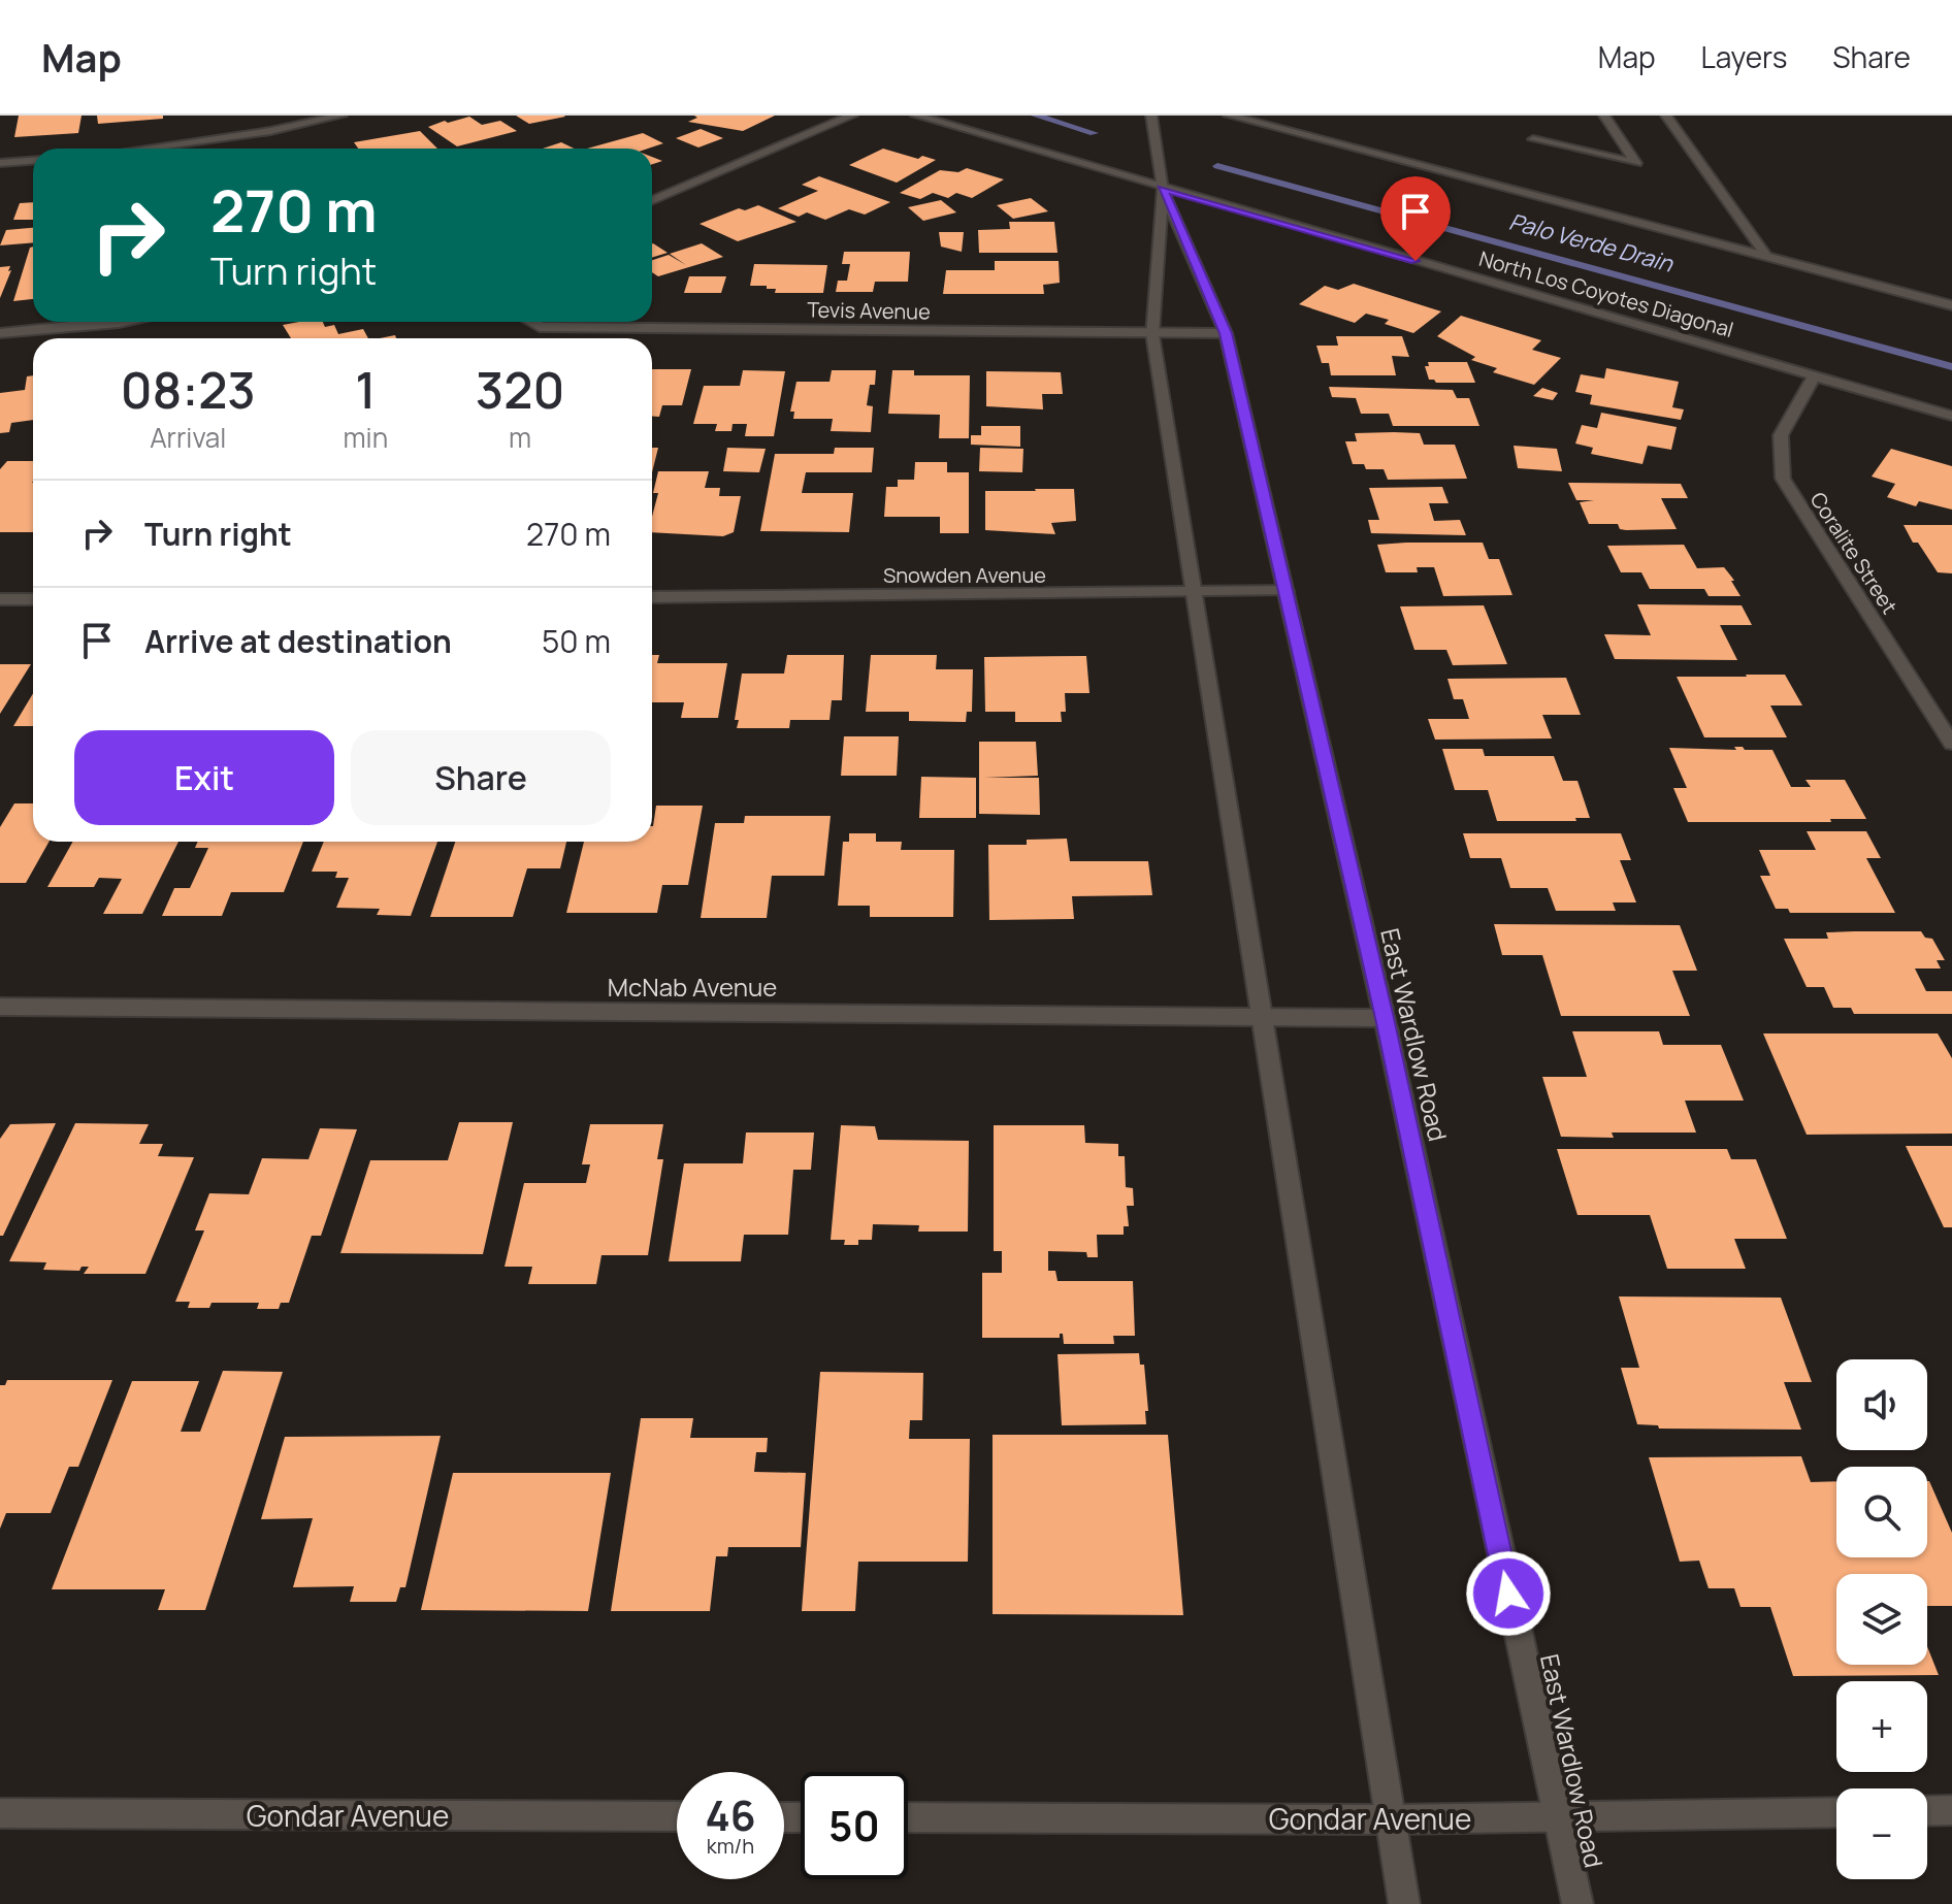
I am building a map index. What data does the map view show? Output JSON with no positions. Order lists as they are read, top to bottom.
{
  "streets": {
    "street": [
      "North Los Coyotes Diagonal",
      "Tevis Avenue",
      "Coralite Street",
      "Snowden Avenue",
      "McNab Avenue",
      "East Wardlow Road",
      "Gondar Avenue"
    ]
  },
  "crossings": [
    ["North Los Coyotes Diagonal", "Coralite Street"],
    ["North Los Coyotes Diagonal", "East Wardlow Road"],
    ["Tevis Avenue", "East Wardlow Road"],
    ["Snowden Avenue", "East Wardlow Road"],
    ["McNab Avenue", "East Wardlow Road"],
    ["East Wardlow Road", "Gondar Avenue"]
  ],
  "water": ["Palo Verde Drain"],
  "page": {
    "header": "Map",
    "nav": ["Map", "Layers", "Share"],
    "turn": ["270 m", "Turn right"],
    "eta": [
      "08:23",
      "Arrival",
      "1",
      "min",
      "320",
      "m"
    ],
    "list": [
      {
        "name": "Turn right",
        "value": "270 m"
      },
      {
        "name": "Arrive at destination",
        "value": "50 m"
      }
    ],
    "buttons": ["Exit", "Share"],
    "map_buttons": ["+", "−"],
    "speed": "46 km/h",
    "limit": "50"
  }
}
